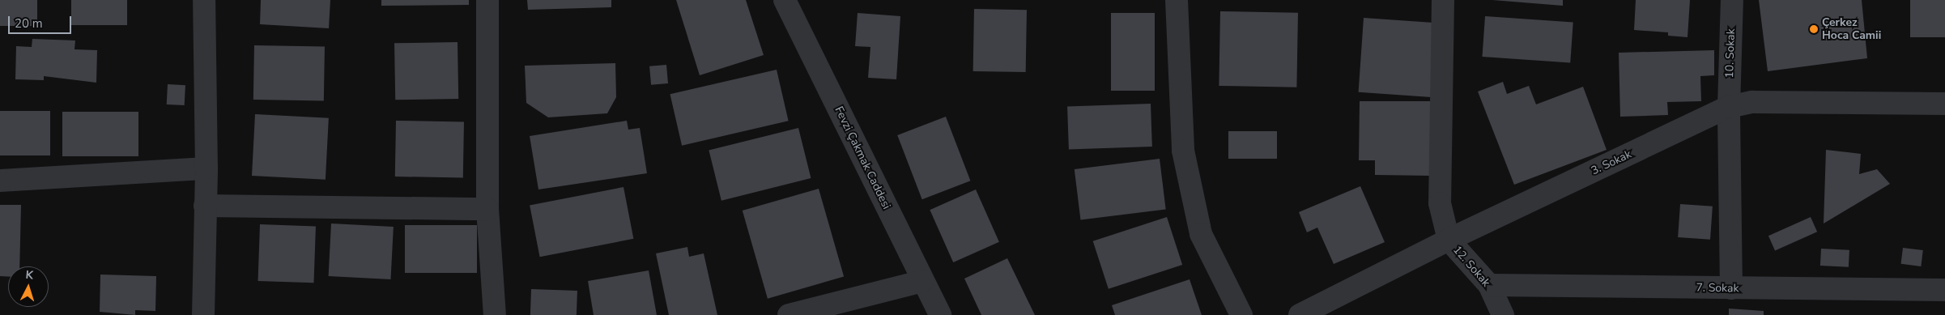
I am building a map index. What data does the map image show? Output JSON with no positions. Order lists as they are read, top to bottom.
{
  "streets": {
    "street": [
      "10. Sokak",
      "Fevzi Çakmak Caddesi",
      "3. Sokak",
      "12. Sokak",
      "7. Sokak"
    ]
  },
  "crossings": [
    ["10. Sokak", "3. Sokak"],
    ["10. Sokak", "7. Sokak"],
    ["3. Sokak", "12. Sokak"],
    ["12. Sokak", "7. Sokak"]
  ],
  "places": ["Çerkez Hoca Camii"],
  "scale_bar": "20 m",
  "north": "top"
}
